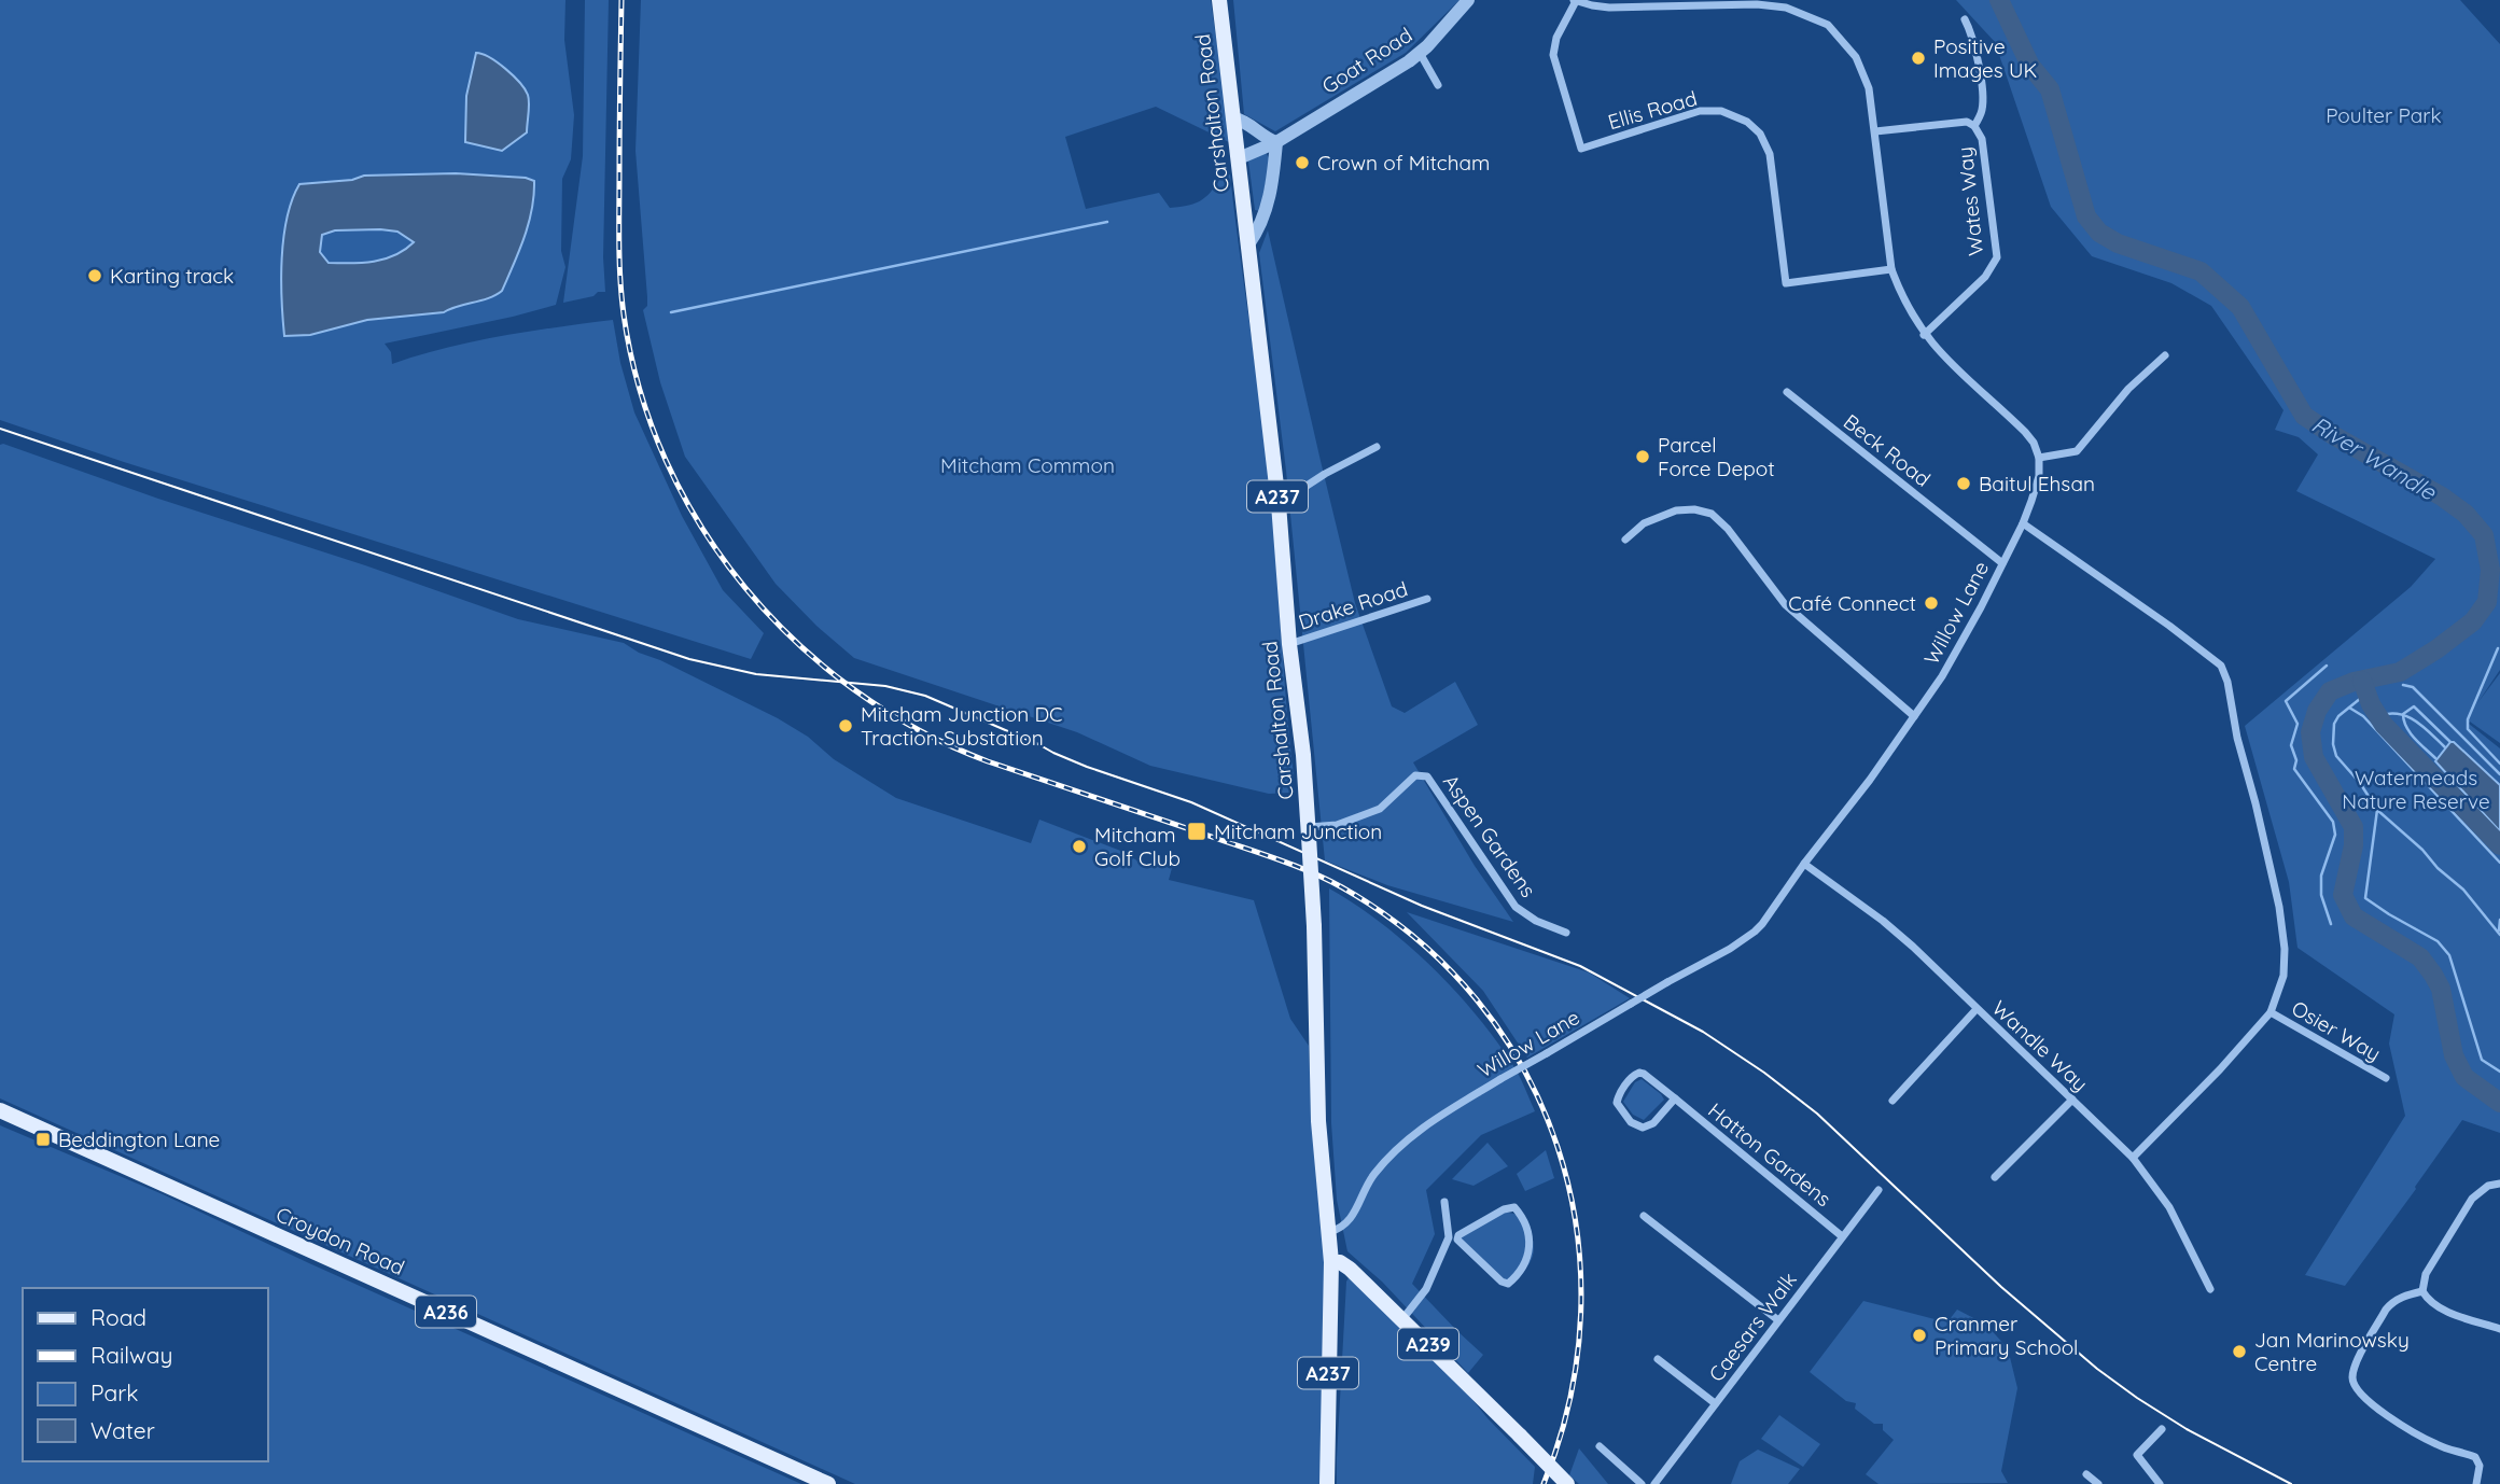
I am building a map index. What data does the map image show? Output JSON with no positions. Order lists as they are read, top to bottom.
{
  "streets": {
    "main road": [
      "Carshalton Road",
      "A237",
      "Croydon Road",
      "A236",
      "A239"
    ],
    "street": [
      "Goat Road",
      "Ellis Road",
      "Wates Way",
      "Beck Road",
      "Drake Road",
      "Willow Lane",
      "Aspen Gardens",
      "Osier Way",
      "Wandle Way",
      "Hatton Gardens",
      "Caesars Walk"
    ]
  },
  "crossings": [
    ["Goat Road", "Carshalton Road"],
    ["Carshalton Road", "Drake Road"],
    ["Carshalton Road", "Willow Lane"],
    ["Carshalton Road", "Aspen Gardens"],
    ["Carshalton Road", "A239"],
    ["Beck Road", "Willow Lane"],
    ["Willow Lane", "Wandle Way"],
    ["Hatton Gardens", "Caesars Walk"]
  ],
  "water": ["River Wandle"],
  "parks": ["Poulter Park", "Mitcham Common", "Watermeads Nature Reserve"],
  "places": {
    "other": [
      "Positive Images UK",
      "Crown of Mitcham",
      "Karting track",
      "Parcel Force Depot",
      "Baitul Ehsan",
      "Café Connect",
      "Mitcham Junction DC Traction Substation",
      "Mitcham Golf Club",
      "Cranmer Primary School",
      "Jan Marinowsky Centre"
    ],
    "transit": ["Mitcham Junction", "Beddington Lane"]
  },
  "legend": [
    "Road",
    "Railway",
    "Park",
    "Water"
  ]
}
